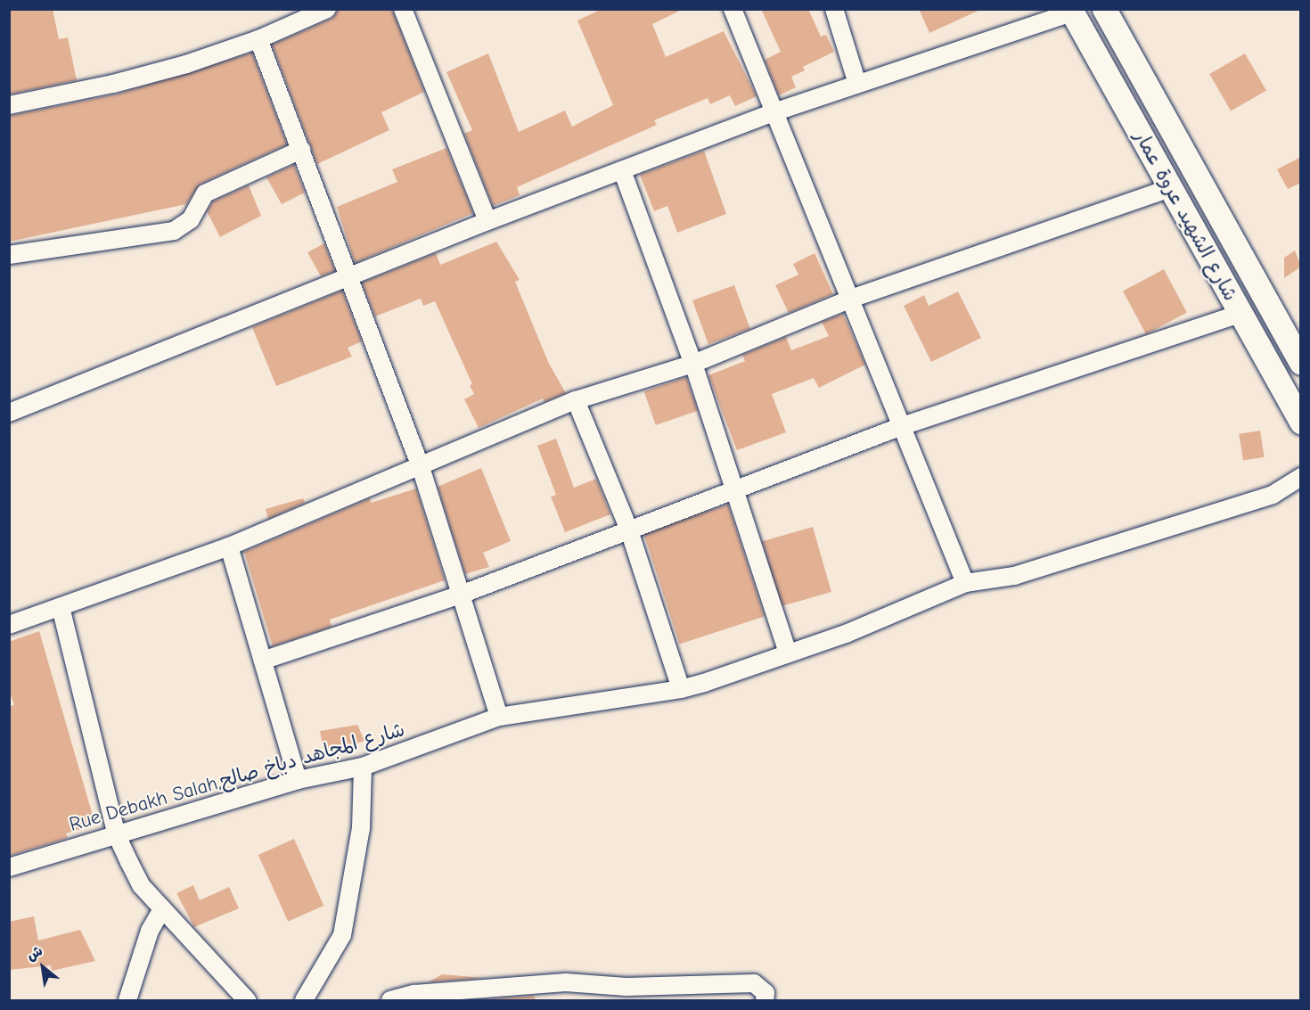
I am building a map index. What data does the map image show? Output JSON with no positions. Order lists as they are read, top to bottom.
{
  "streets": {
    "street": ["شارع الشهيد عروة عمار", "Rue Debakh Salah,شارع المجاهد دباخ صالح"]
  },
  "north": "top left"
}
